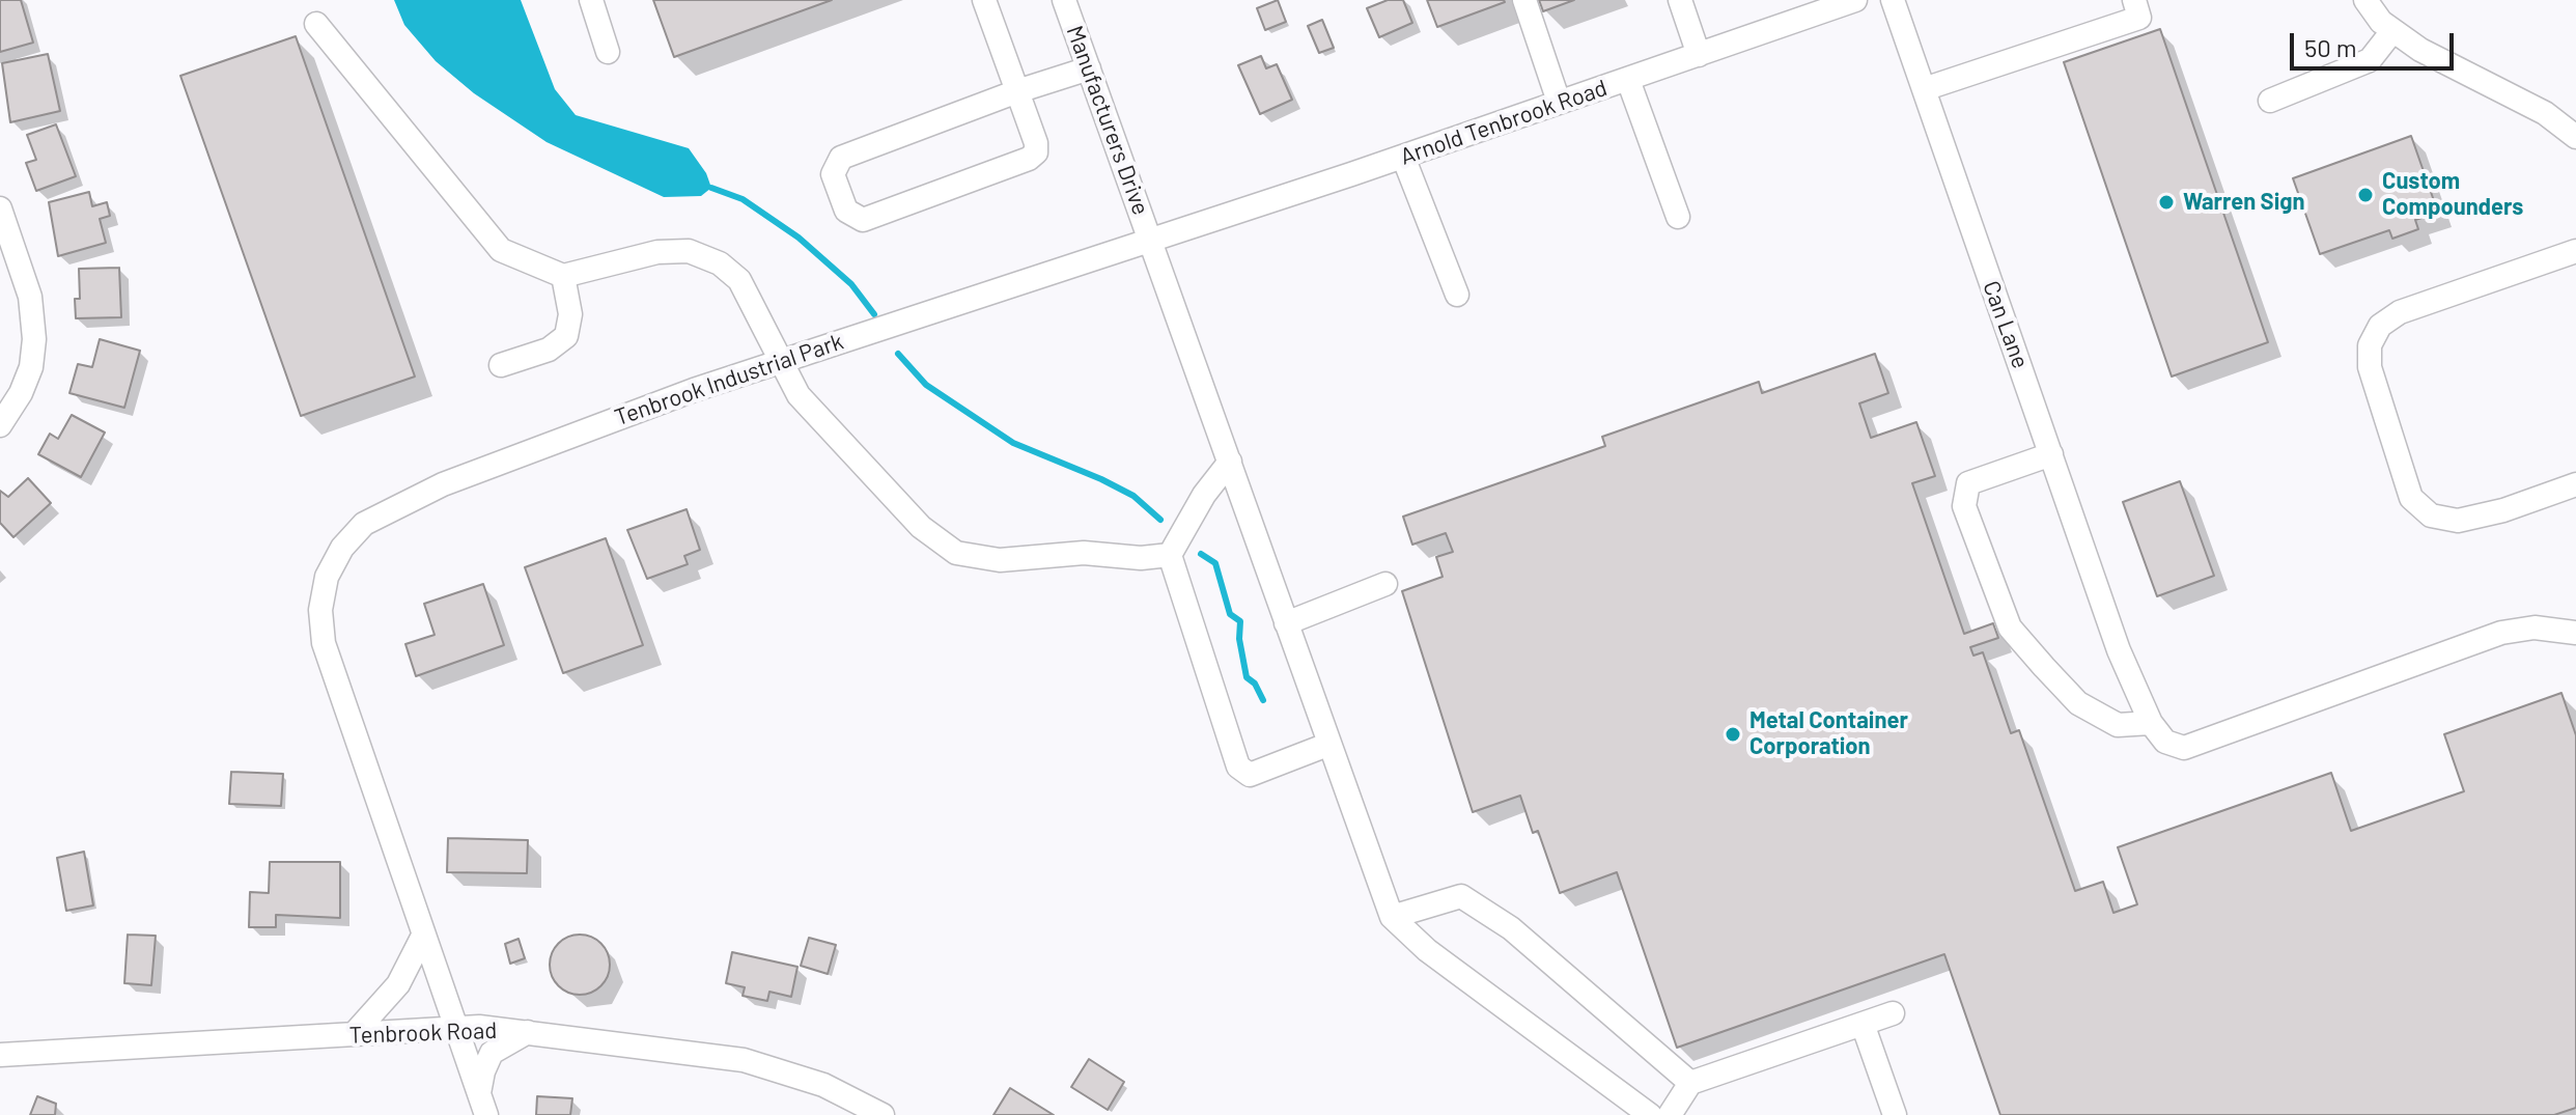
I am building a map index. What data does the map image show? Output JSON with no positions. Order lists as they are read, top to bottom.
{
  "streets": {
    "street": [
      "Manufacturers Drive",
      "Arnold Tenbrook Road",
      "Can Lane",
      "Tenbrook Industrial Park",
      "Tenbrook Road"
    ]
  },
  "crossings": [
    ["Manufacturers Drive", "Arnold Tenbrook Road"],
    ["Manufacturers Drive", "Tenbrook Industrial Park"],
    ["Arnold Tenbrook Road", "Tenbrook Industrial Park"],
    ["Tenbrook Industrial Park", "Tenbrook Road"]
  ],
  "places": ["Custom Compounders", "Warren Sign", "Metal Container Corporation"],
  "scale_bar": "50 m"
}
